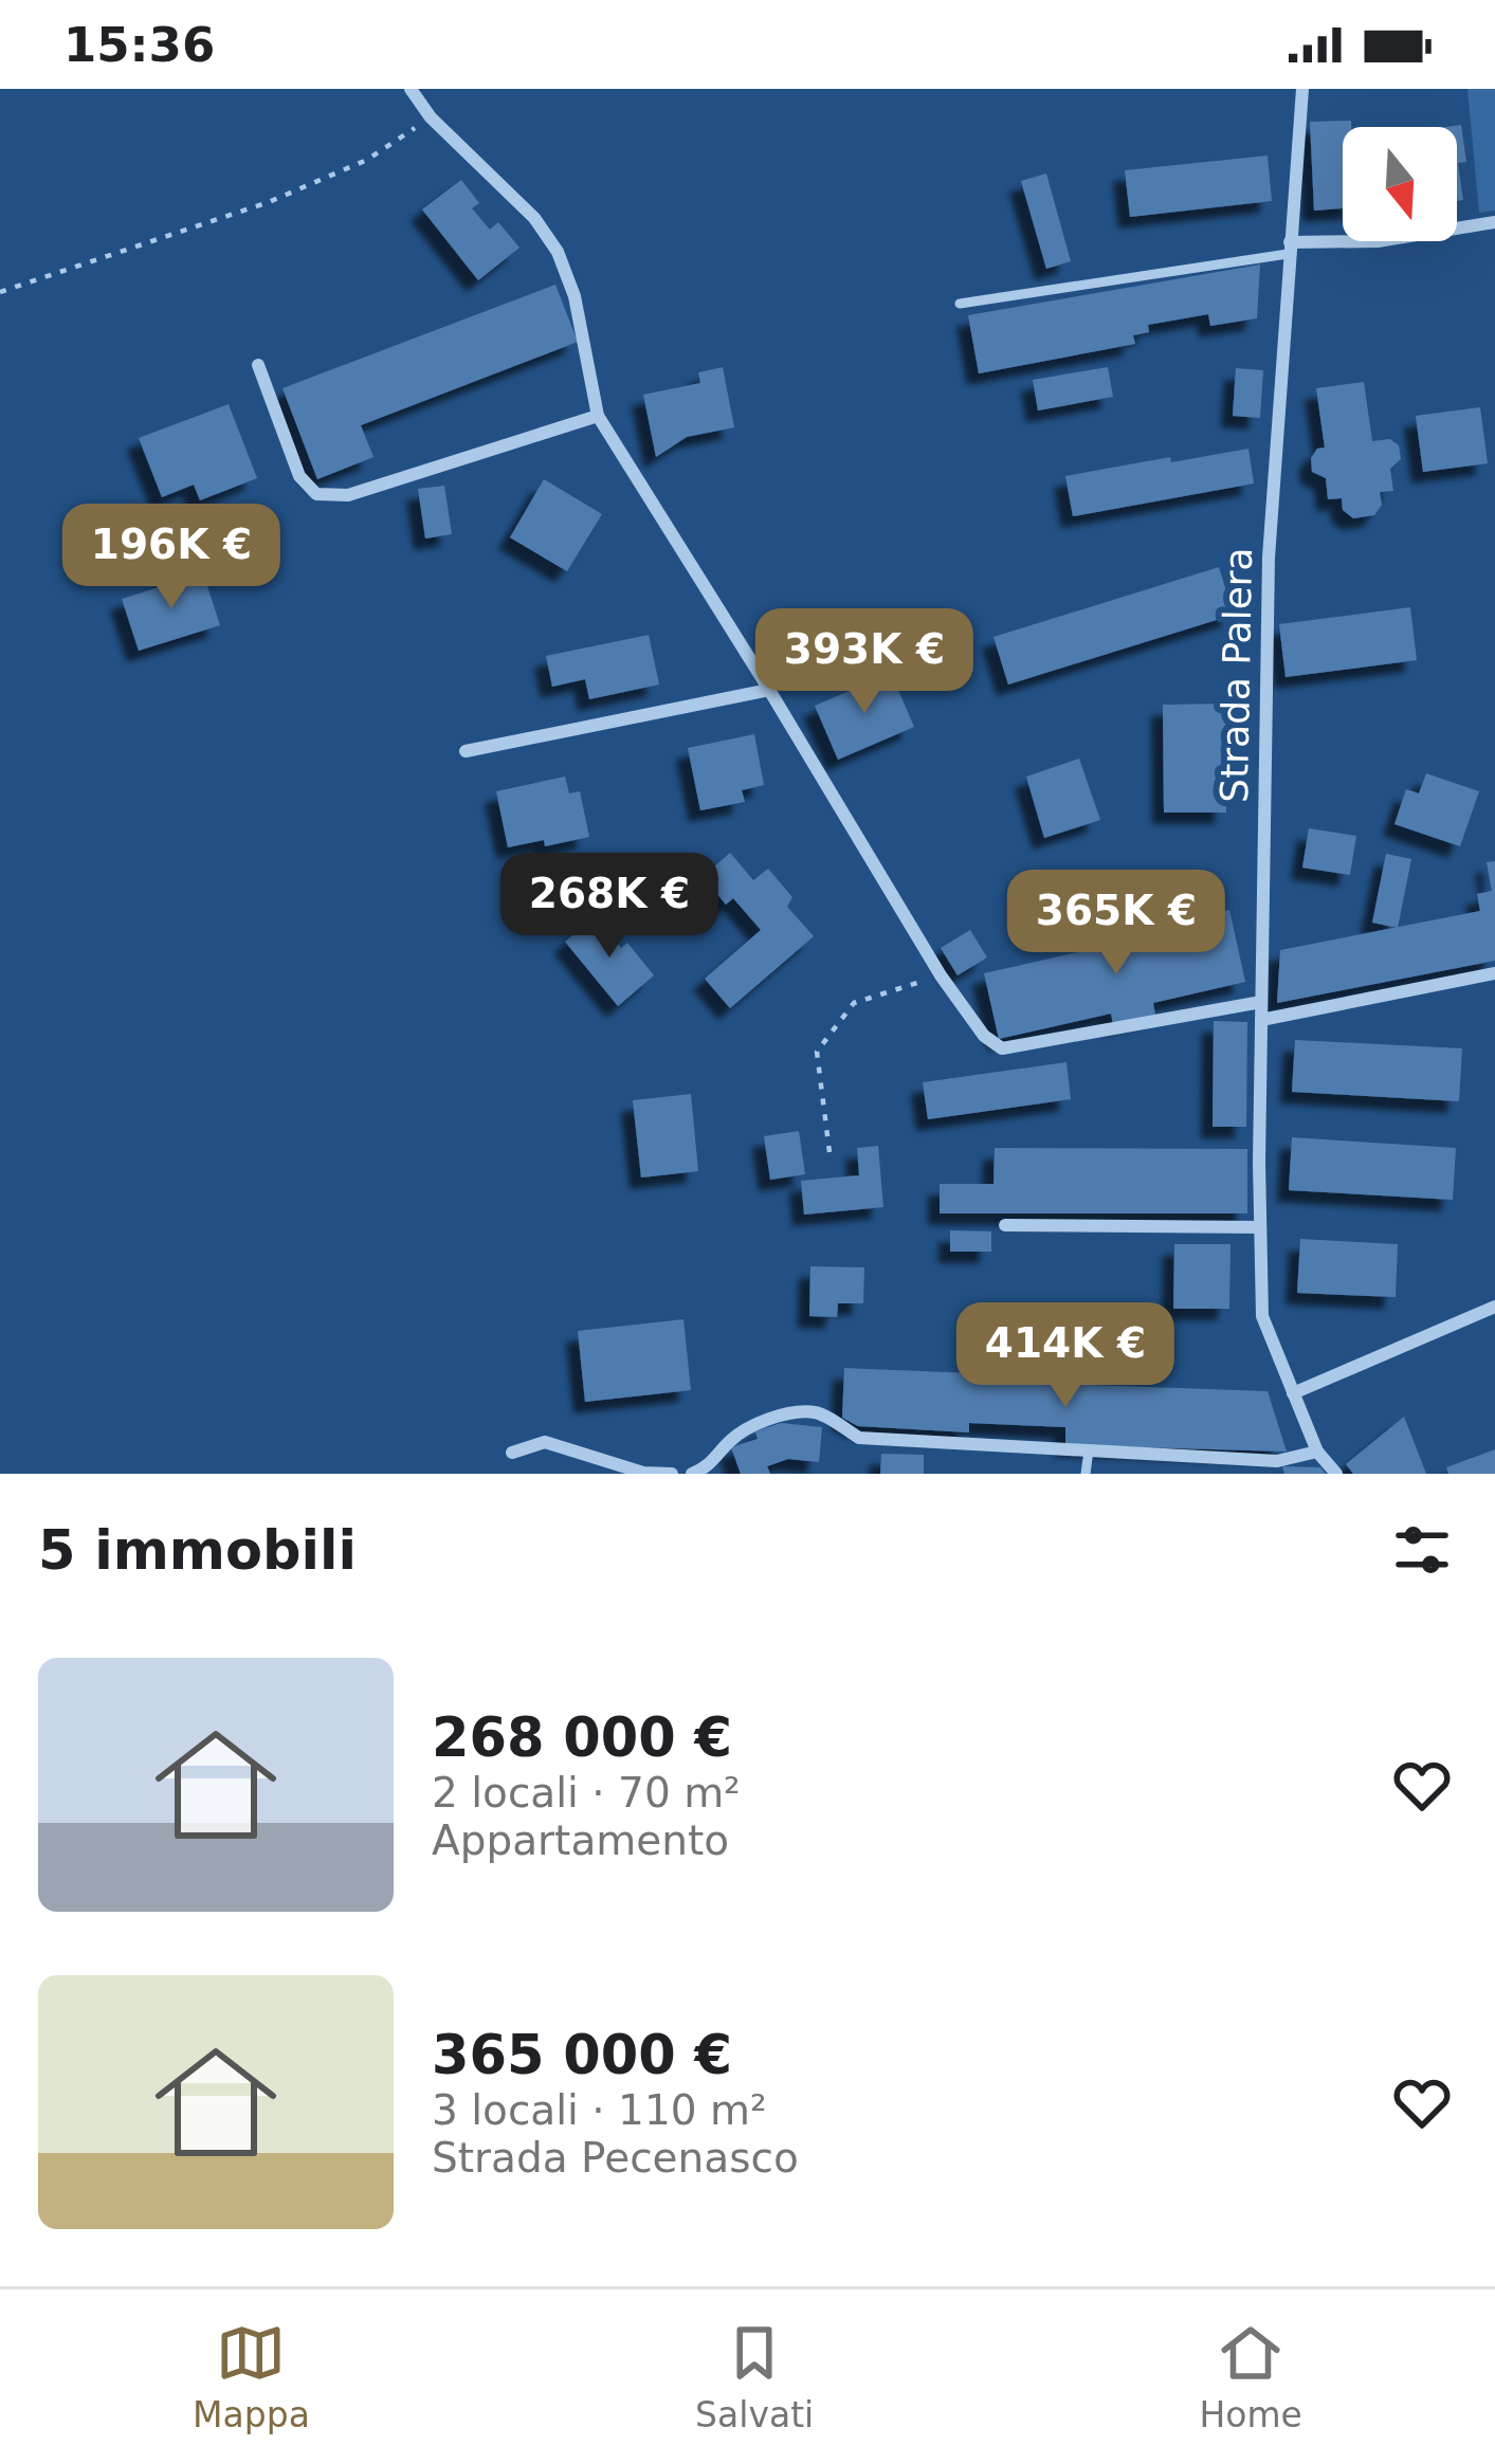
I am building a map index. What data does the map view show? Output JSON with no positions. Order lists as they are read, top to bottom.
{
  "streets": {
    "street": ["Strada Palera"]
  },
  "north": "bottom",
  "page": {
    "status": "15:36",
    "price": [
      "196K €",
      "393K €",
      "268K €",
      "365K €",
      "414K €"
    ],
    "heading": "5 immobili",
    "list": [
      {
        "name": "268 000 €",
        "note": "2 locali · 70 m² · Appartamento"
      },
      {
        "name": "365 000 €",
        "note": "3 locali · 110 m² · Strada Pecenasco"
      }
    ],
    "tabs": ["Mappa", "Salvati", "Home"]
  }
}
